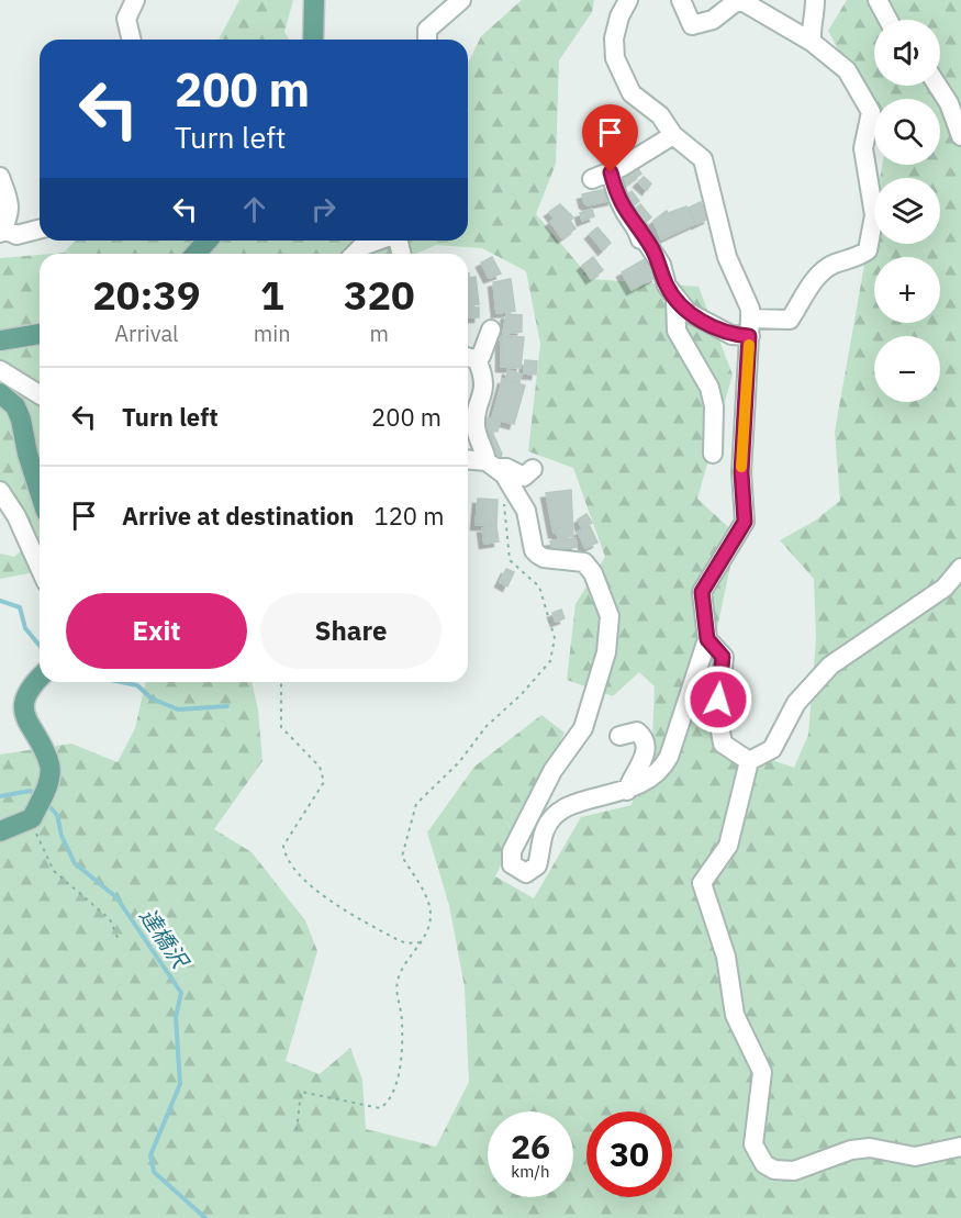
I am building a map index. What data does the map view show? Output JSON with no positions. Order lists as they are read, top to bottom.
{
  "water": ["達橋沢"],
  "page": {
    "map_buttons": ["+", "−"],
    "turn": ["200 m", "Turn left"],
    "eta": [
      "20:39",
      "Arrival",
      "1",
      "min",
      "320",
      "m"
    ],
    "list": [
      {
        "name": "Turn left",
        "value": "200 m"
      },
      {
        "name": "Arrive at destination",
        "value": "120 m"
      }
    ],
    "buttons": ["Exit", "Share"],
    "speed": "26 km/h",
    "limit": "30"
  }
}
